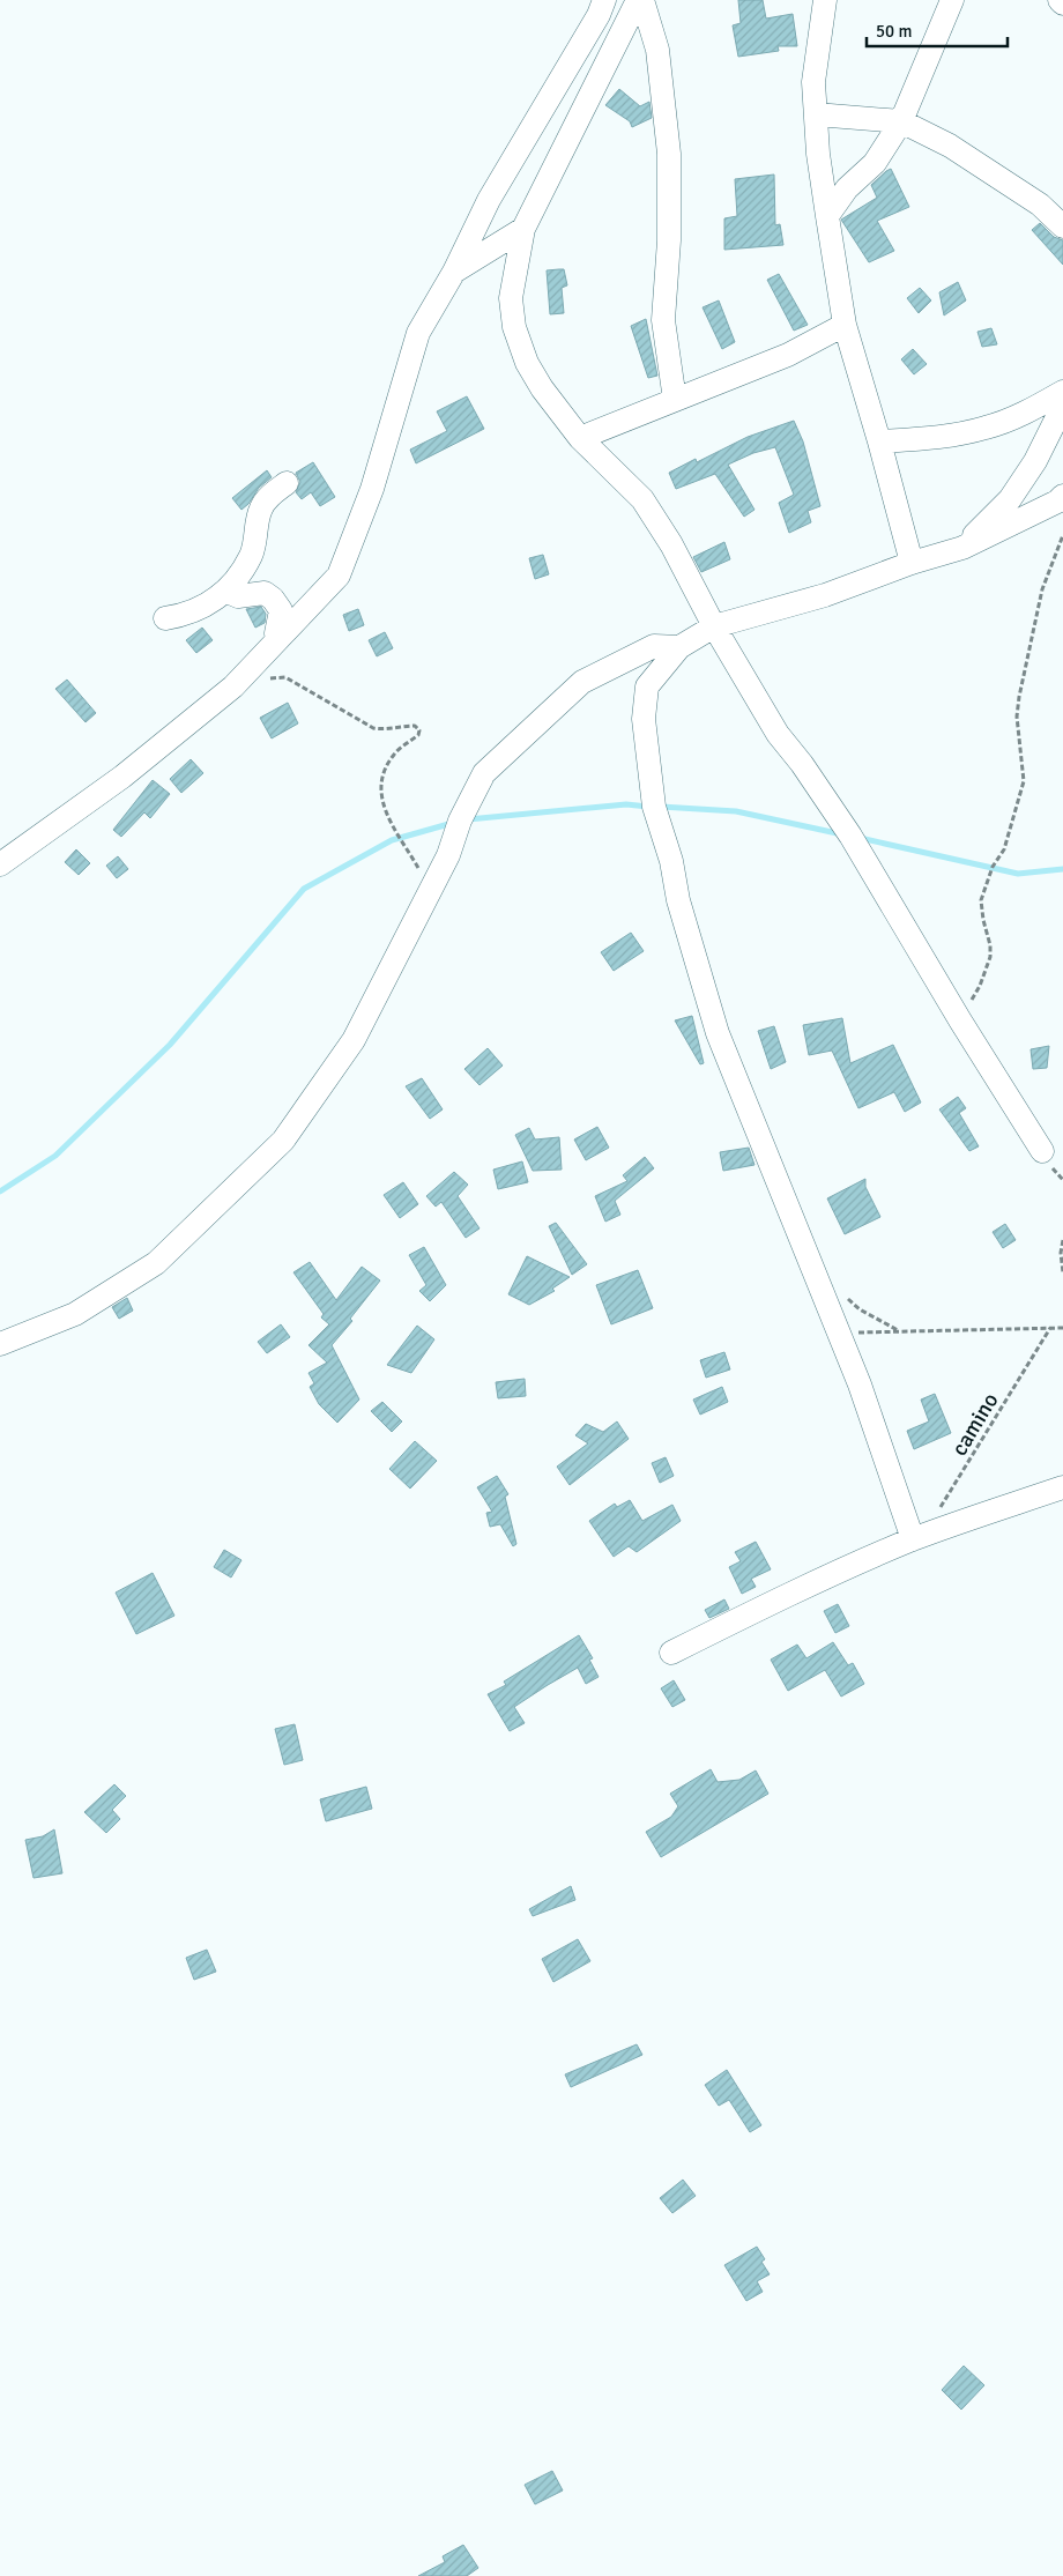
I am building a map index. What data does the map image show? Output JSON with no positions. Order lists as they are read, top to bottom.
{
  "streets": {
    "path": ["camino"]
  },
  "scale_bar": "50 m"
}
